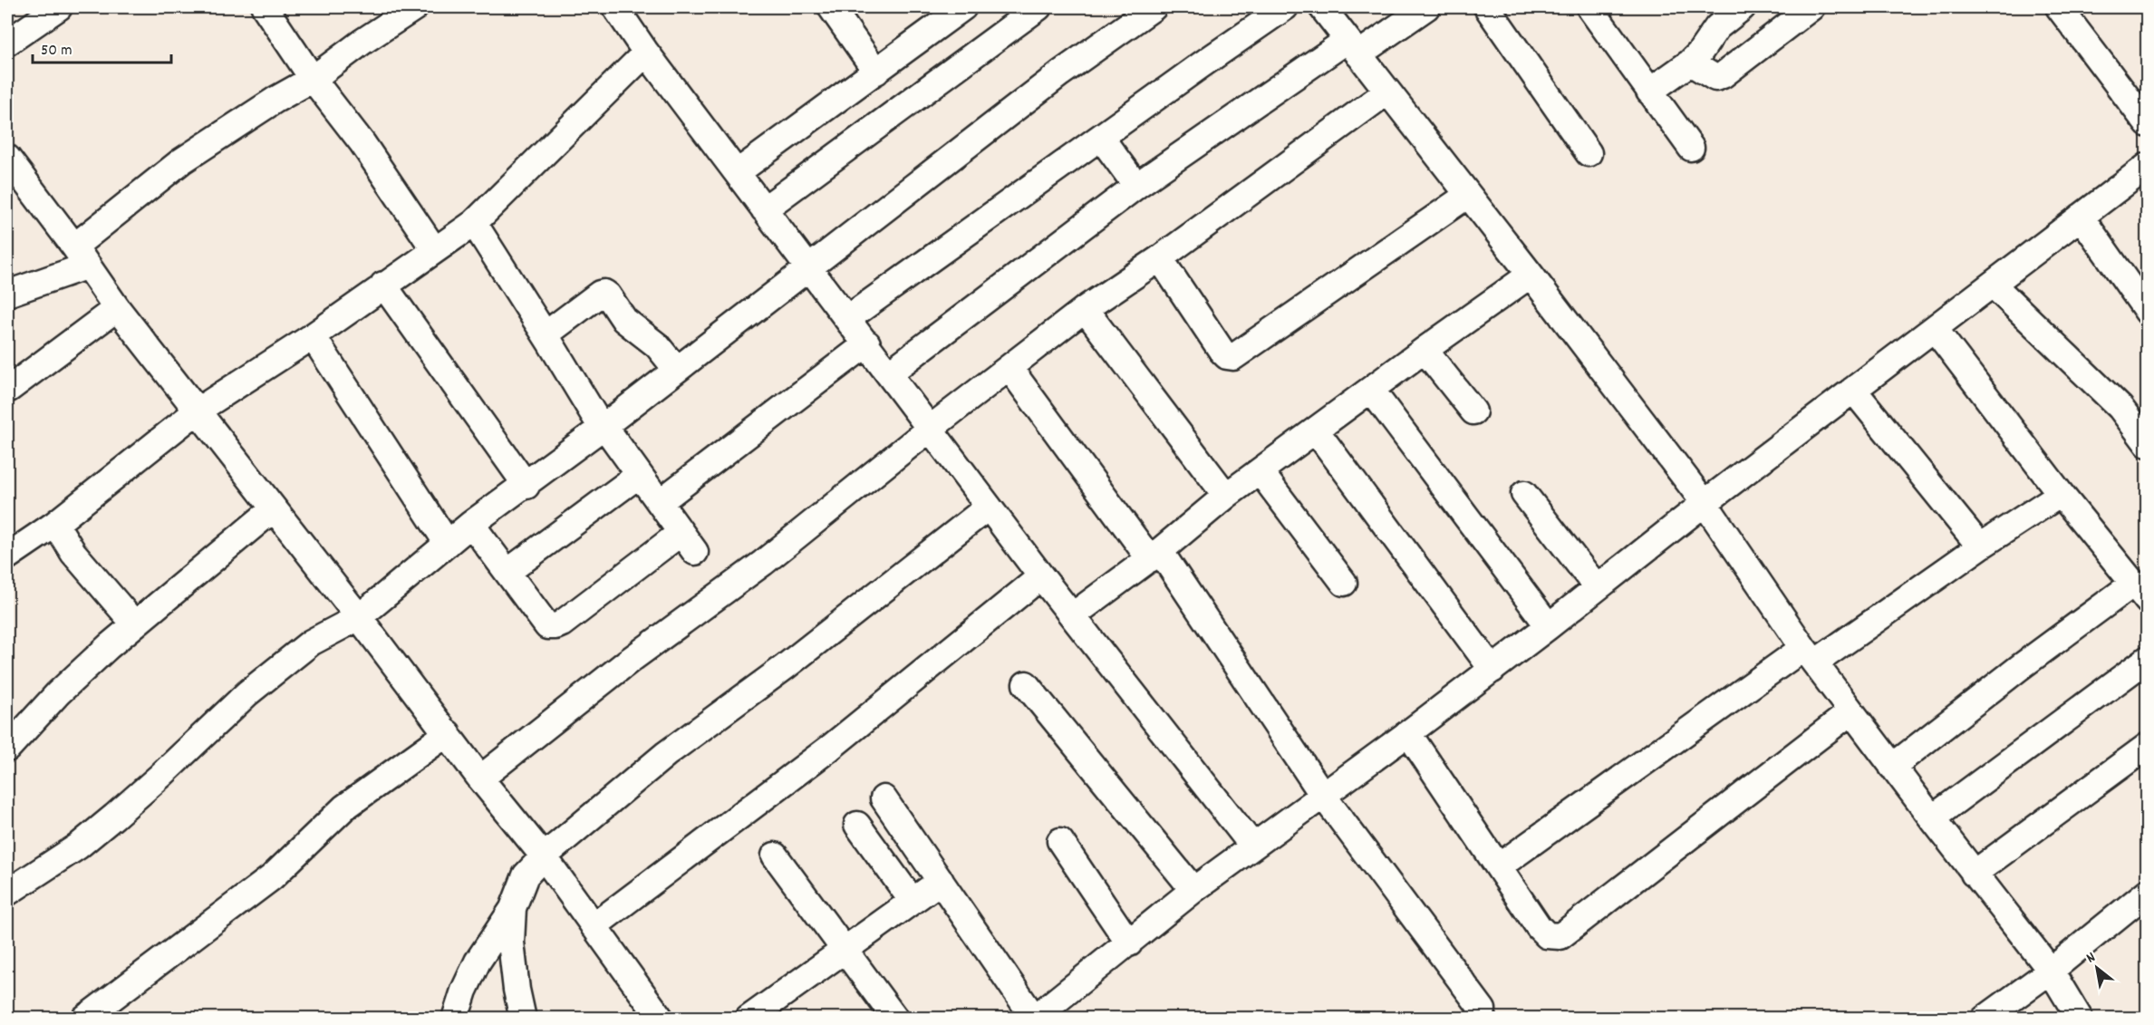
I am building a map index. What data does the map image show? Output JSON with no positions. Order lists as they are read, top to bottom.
{
  "scale_bar": "50 m",
  "north": "top left"
}
